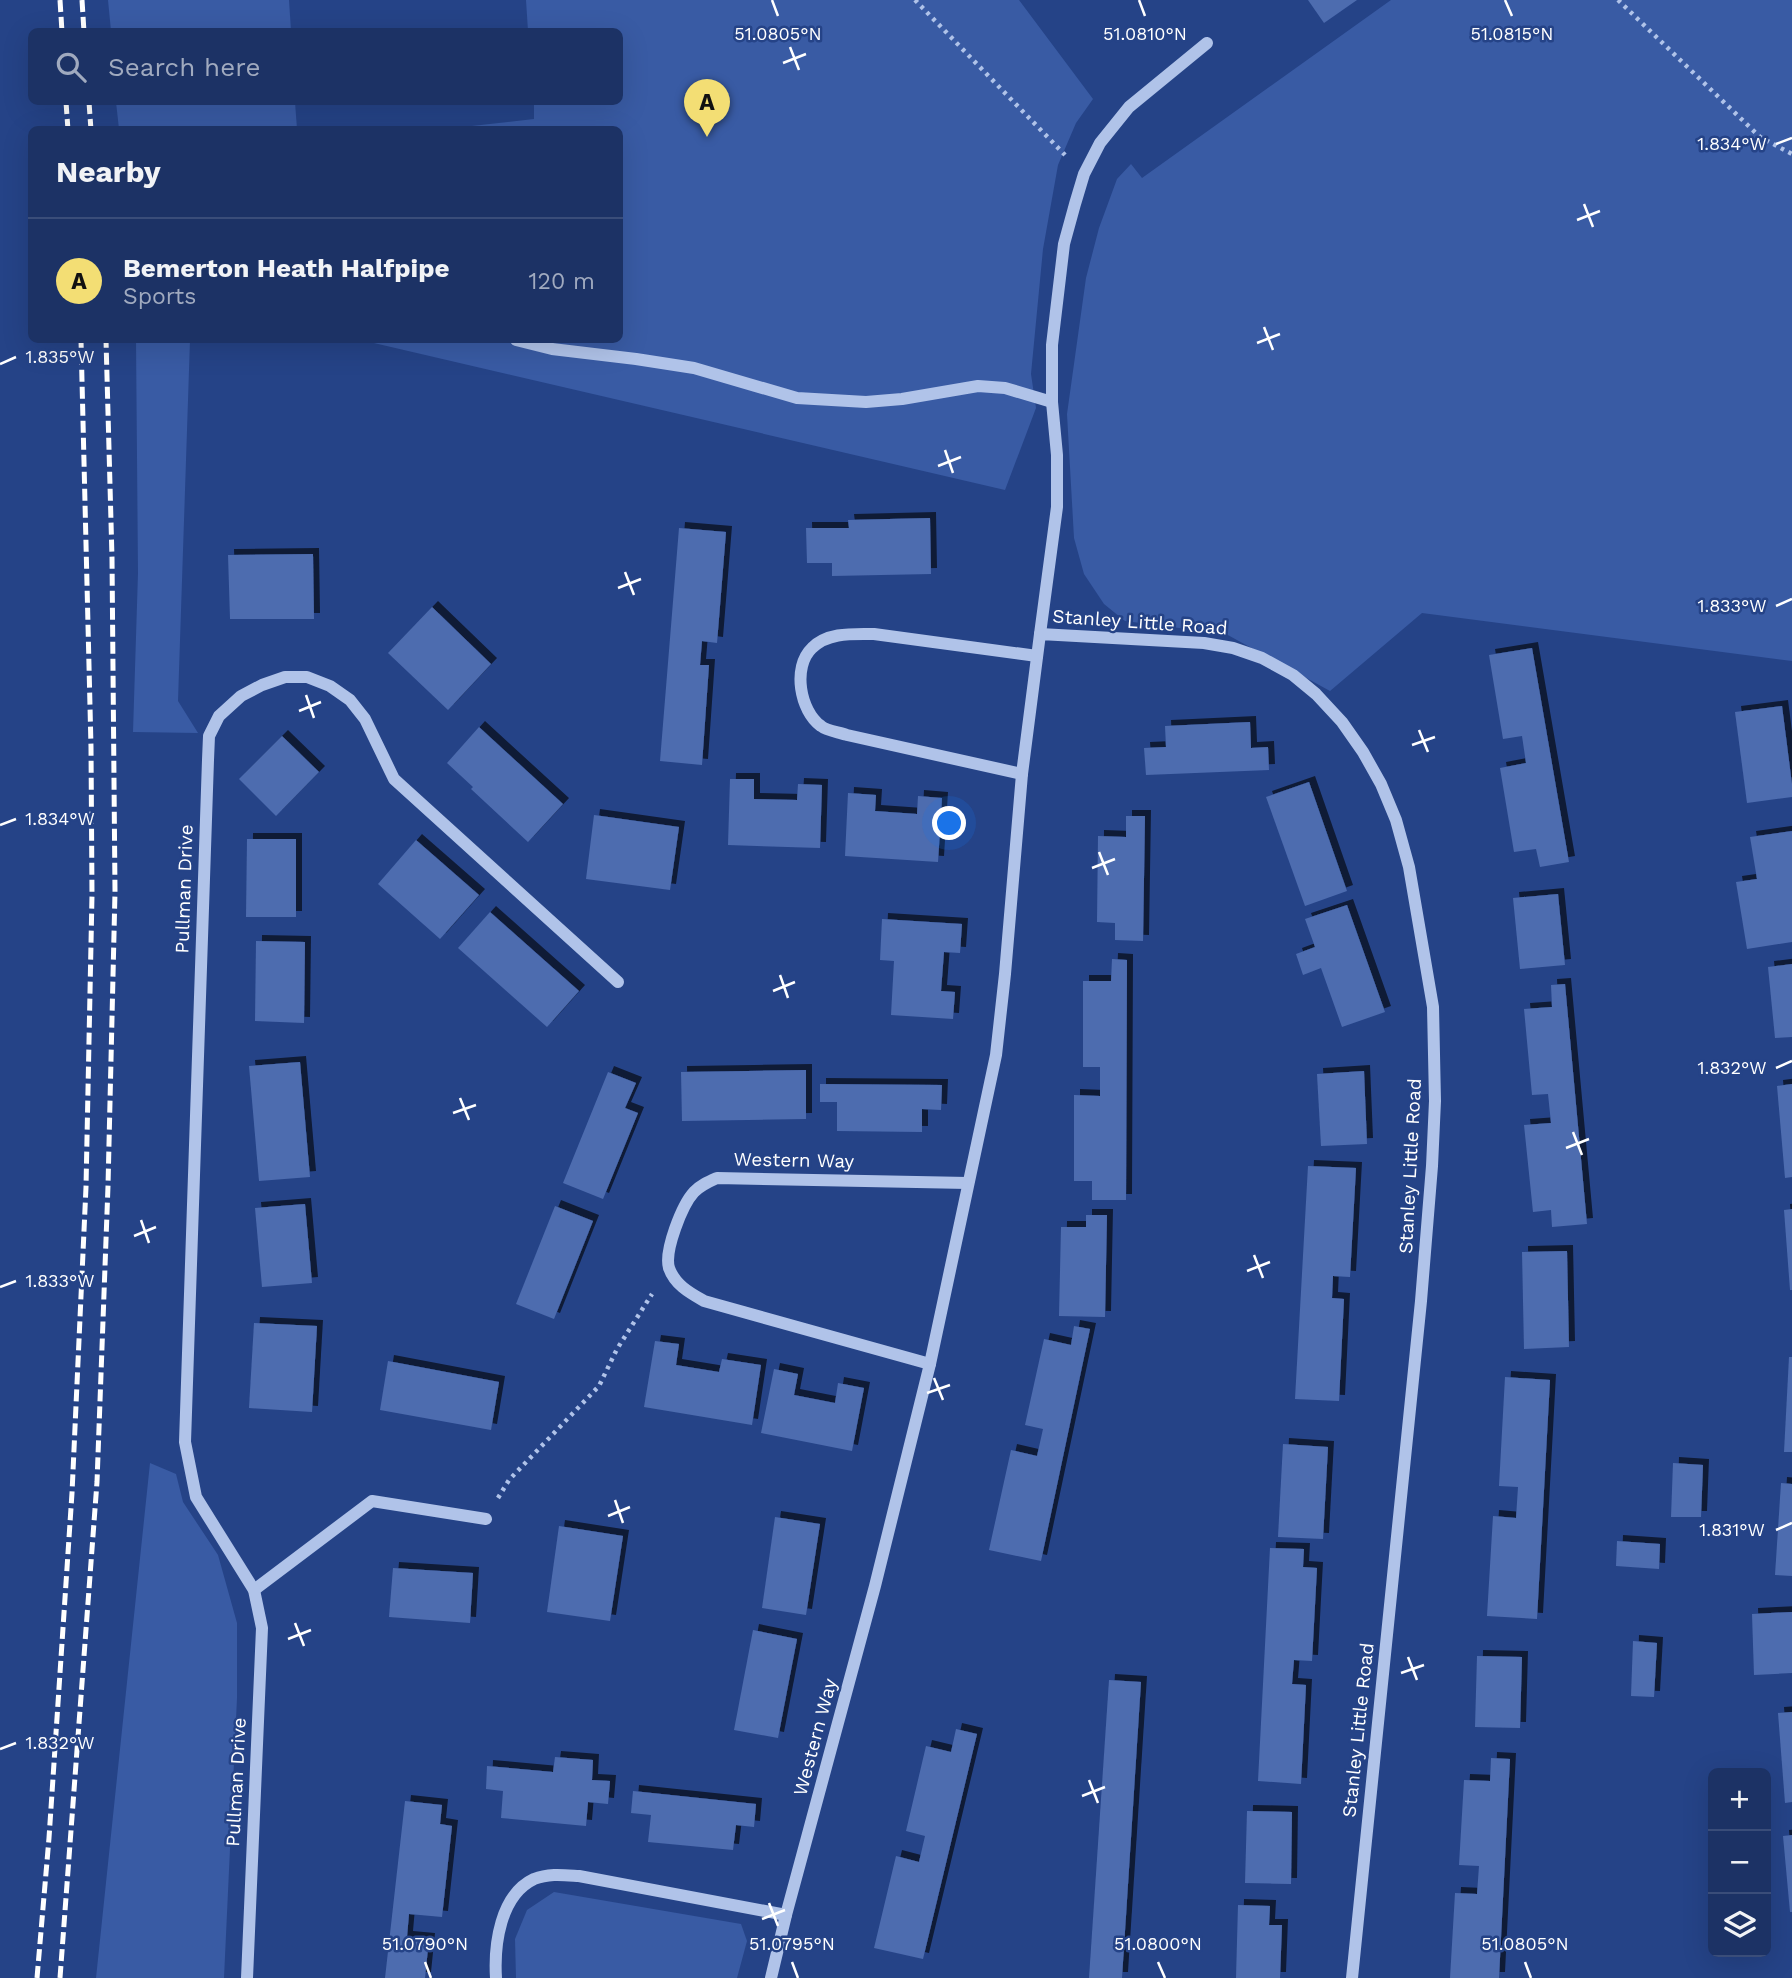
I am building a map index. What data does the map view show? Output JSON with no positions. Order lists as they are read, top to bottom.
{
  "streets": {
    "street": ["Stanley Little Road", "Pullman Drive", "Western Way"]
  },
  "crossings": [
    ["Stanley Little Road", "Western Way"]
  ],
  "page": {
    "search": "Search here",
    "pins": "A",
    "heading": "Nearby",
    "list": [
      {
        "mark": "A",
        "name": "Bemerton Heath Halfpipe",
        "note": "Sports",
        "value": "120 m"
      }
    ],
    "map_buttons": ["+", "−"]
  },
  "coordinates": [
    "51.0805°N",
    "51.0810°N",
    "51.0815°N",
    "1.834°W",
    "1.835°W",
    "1.833°W",
    "1.832°W",
    "1.831°W",
    "51.0790°N",
    "51.0795°N",
    "51.0800°N"
  ]
}
